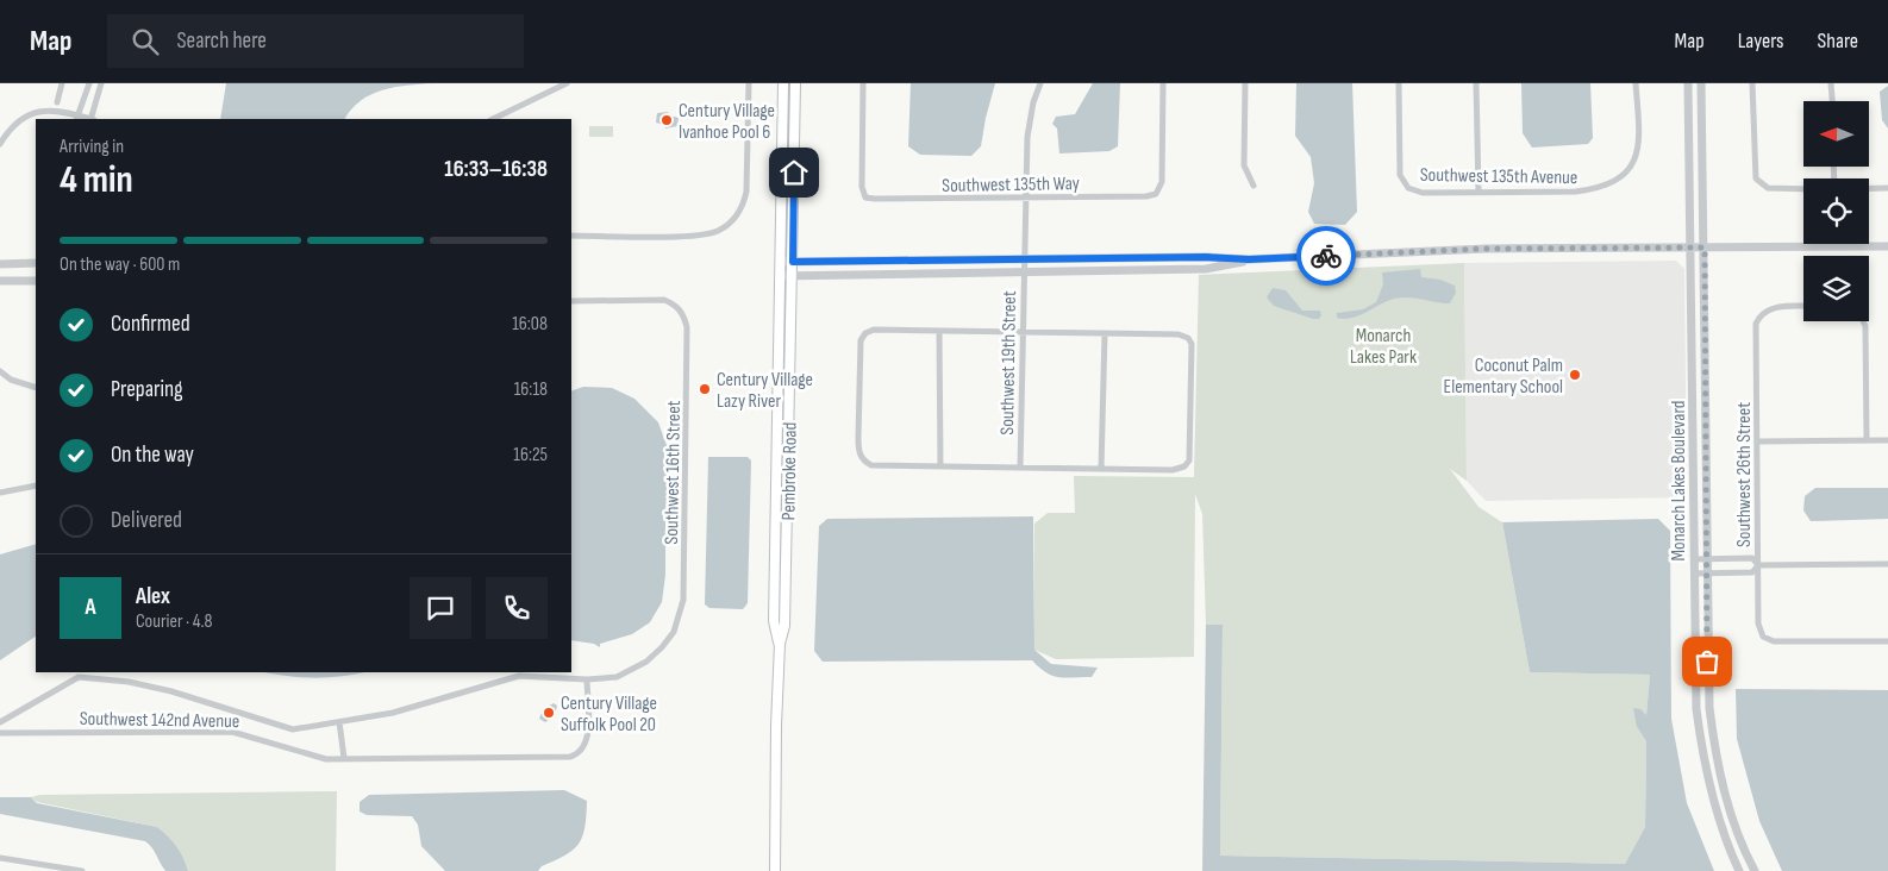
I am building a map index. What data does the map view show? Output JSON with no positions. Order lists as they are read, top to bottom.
{
  "streets": {
    "main road": ["Pembroke Road"],
    "street": [
      "Southwest 135th Avenue",
      "Southwest 135th Way",
      "Southwest 19th Street",
      "Southwest 16th Street",
      "Southwest 26th Street",
      "Monarch Lakes Boulevard",
      "Southwest 142nd Avenue"
    ]
  },
  "crossings": [
    ["Southwest 135th Way", "Southwest 19th Street"],
    ["Southwest 16th Street", "Southwest 142nd Avenue"]
  ],
  "parks": ["Monarch Lakes Park"],
  "places": [
    "Century Village Ivanhoe Pool 6",
    "Coconut Palm Elementary School",
    "Century Village Lazy River",
    "Century Village Suffolk Pool 20"
  ],
  "north": "left",
  "page": {
    "header": "Map",
    "search": "Search here",
    "nav": ["Map", "Layers", "Share"],
    "heading": ["4 min", "Arriving in", "16:33–16:38"],
    "panel": ["Alex", "Courier · 4.8"],
    "bar": "On the way · 600 m",
    "list": [
      ["Confirmed", "16:08"],
      ["Preparing", "16:18"],
      ["On the way", "16:25"],
      "Delivered"
    ],
    "round": "A"
  }
}
